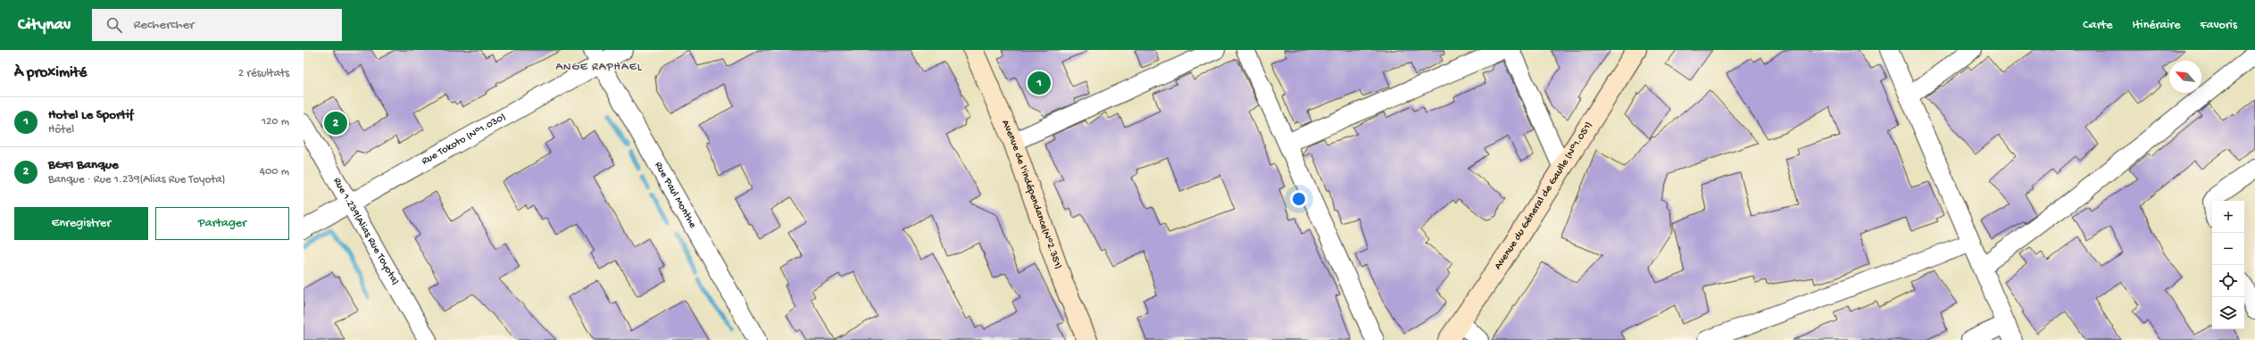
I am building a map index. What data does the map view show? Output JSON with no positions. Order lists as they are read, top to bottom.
{
  "streets": {
    "main road": ["Avenue de l'indépendance(N°2.351)", "Avenue du Géneral de Gaulle (N°1.051)"],
    "street": ["Rue Tokoto (N°1.030)", "Rue Paul Monthe", "Rue 1.239(Alias Rue Toyota)"]
  },
  "crossings": [
    ["Rue Tokoto (N°1.030)", "Rue Paul Monthe"],
    ["Rue Tokoto (N°1.030)", "Rue 1.239(Alias Rue Toyota)"]
  ],
  "districts": ["ANGE RAPHAEL"],
  "north": "top left",
  "page": {
    "header": "Citynav",
    "search": "Rechercher",
    "nav": ["Carte", "Itinéraire", "Favoris"],
    "heading": ["À proximité", "2 résultats"],
    "pins": ["1", "2"],
    "list": [
      {
        "mark": "1",
        "name": "Hotel Le Sportif",
        "note": "Hôtel",
        "value": "120 m"
      },
      {
        "mark": "2",
        "name": "BGFI Banque",
        "note": "Banque · Rue 1.239(Alias Rue Toyota)",
        "value": "400 m"
      }
    ],
    "buttons": ["Enregistrer", "Partager"],
    "map_buttons": ["+", "−"]
  }
}
